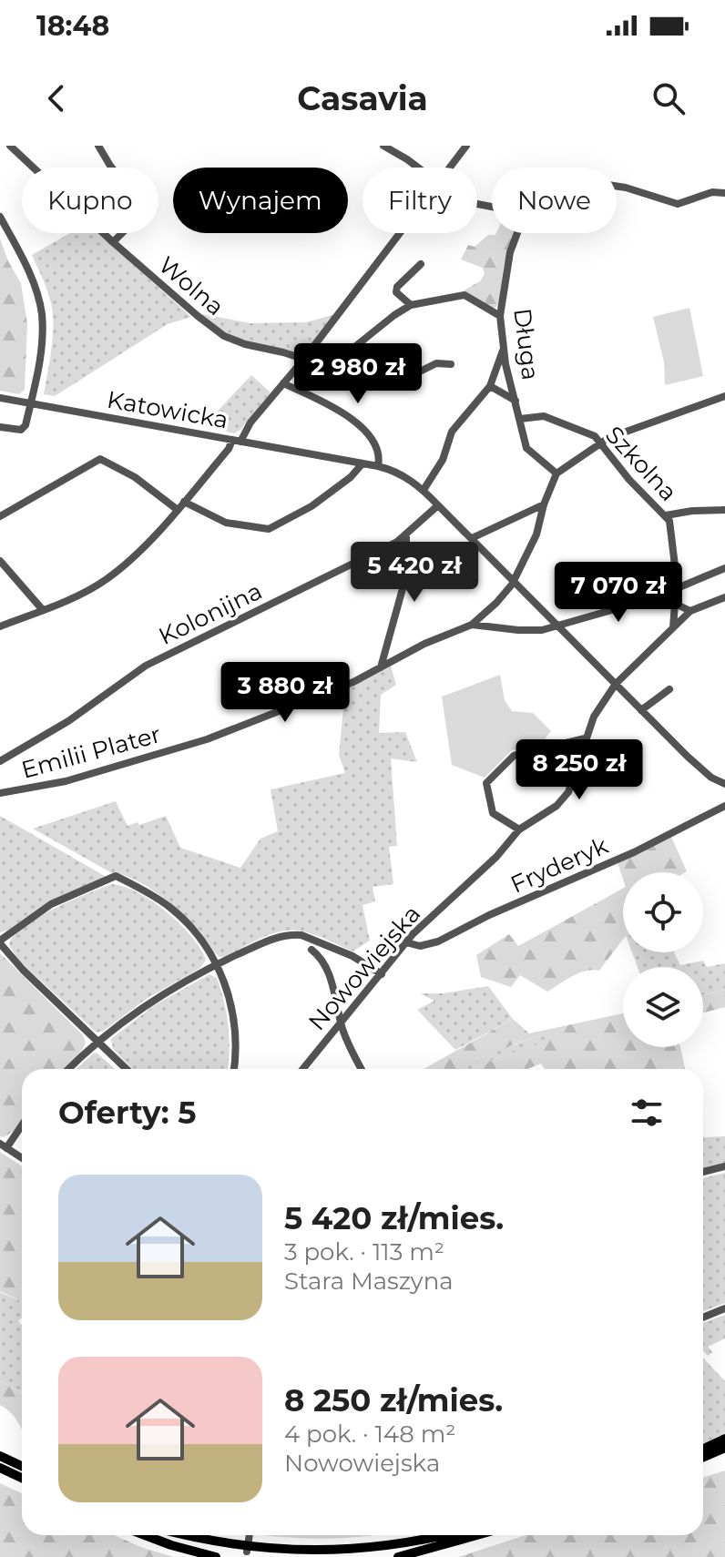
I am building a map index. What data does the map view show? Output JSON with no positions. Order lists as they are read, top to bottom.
{
  "streets": {
    "street": [
      "Wolna",
      "Długa",
      "Katowicka",
      "Szkolna",
      "Kolonijna",
      "Emilii Plater",
      "Fryderyk",
      "Nowowiejska"
    ]
  },
  "crossings": [
    ["Długa", "Szkolna"],
    ["Długa", "Emilii Plater"],
    ["Katowicka", "Kolonijna"],
    ["Katowicka", "Emilii Plater"],
    ["Katowicka", "Nowowiejska"],
    ["Szkolna", "Emilii Plater"],
    ["Fryderyk", "Nowowiejska"]
  ],
  "page": {
    "status": "18:48",
    "header": "Casavia",
    "chip": [
      "Kupno",
      "Wynajem",
      "Filtry",
      "Nowe"
    ],
    "price": [
      "2 980 zł",
      "5 420 zł",
      "7 070 zł",
      "3 880 zł",
      "8 250 zł"
    ],
    "heading": "Oferty: 5",
    "list": [
      {
        "name": "5 420 zł/mies.",
        "note": "3 pok. · 113 m² · Stara Maszyna"
      },
      {
        "name": "8 250 zł/mies.",
        "note": "4 pok. · 148 m² · Nowowiejska"
      }
    ]
  }
}
